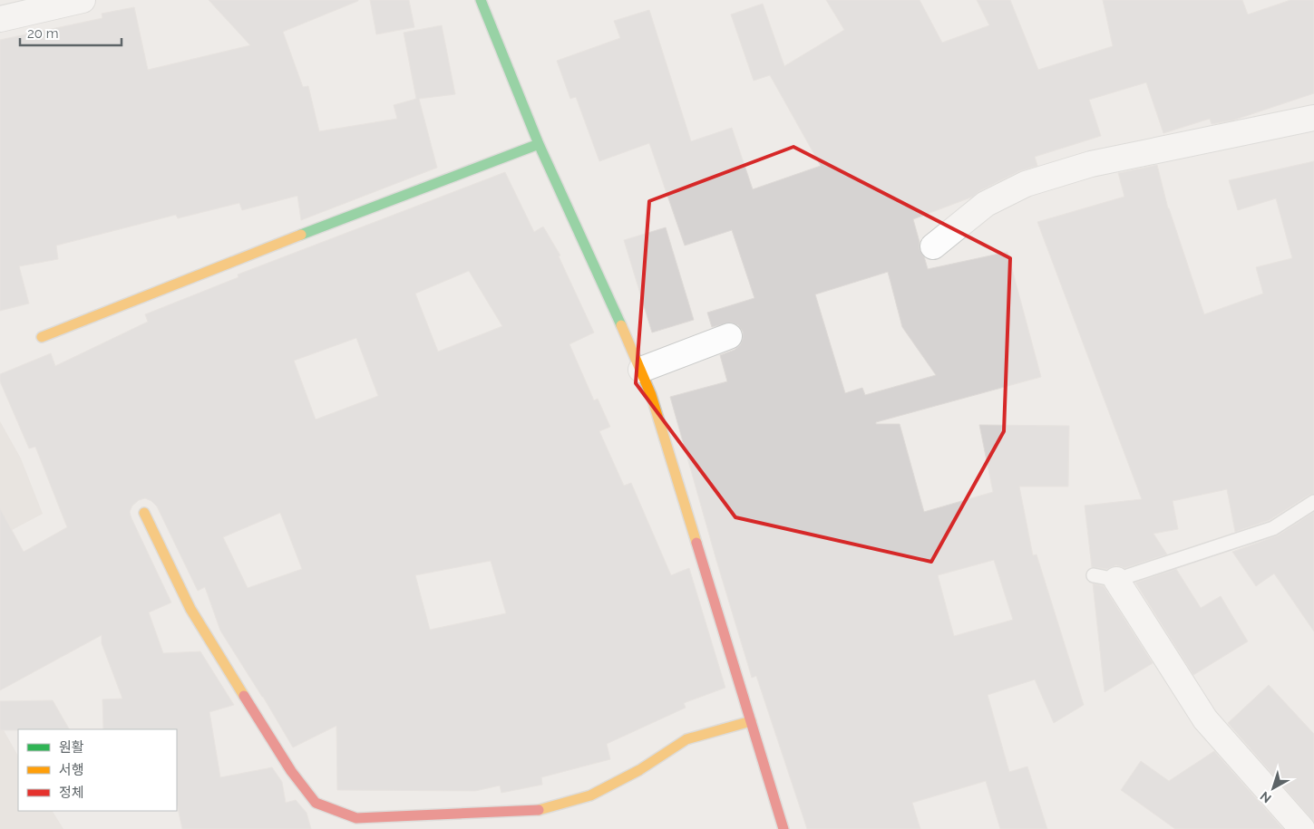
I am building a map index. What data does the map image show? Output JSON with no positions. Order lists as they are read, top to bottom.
{
  "legend": ["원활", "서행", "정체"],
  "scale_bar": "20 m",
  "north": "bottom left"
}
